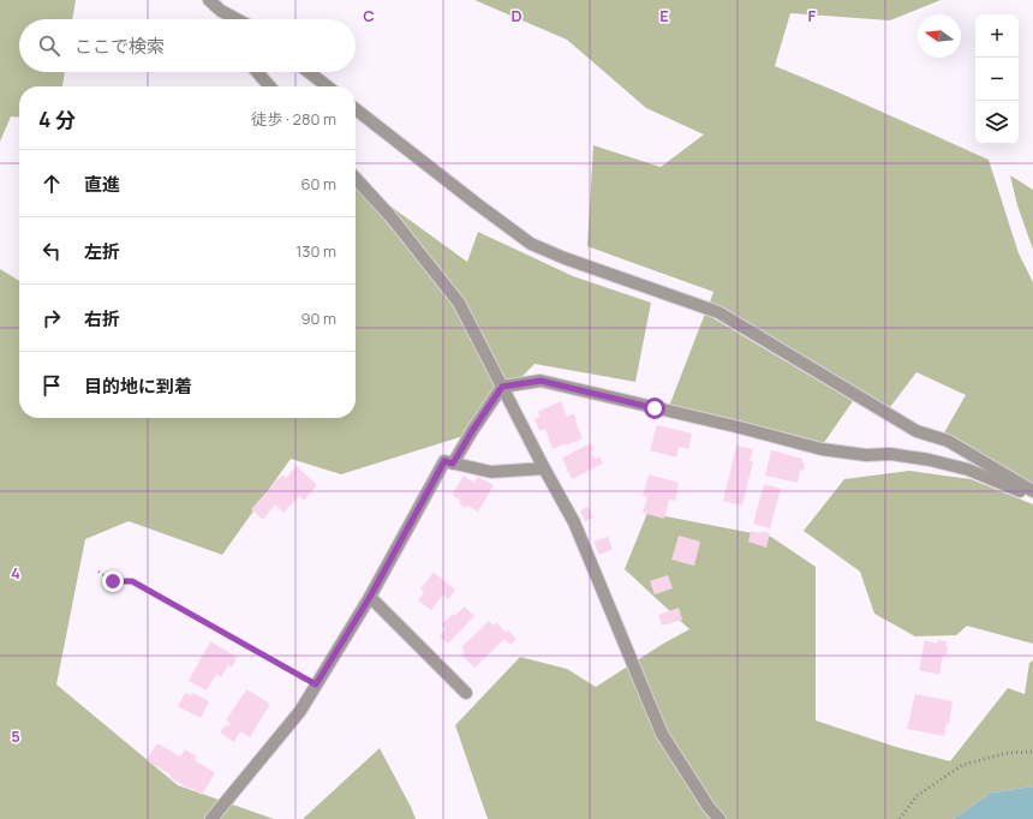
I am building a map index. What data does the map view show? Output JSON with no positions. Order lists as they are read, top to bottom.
{
  "north": "left",
  "page": {
    "map_buttons": ["+", "−"],
    "search": "ここで検索",
    "heading": ["4 分", "徒歩 · 280 m"],
    "list": [
      ["直進", "60 m"],
      ["左折", "130 m"],
      ["右折", "90 m"],
      "目的地に到着"
    ]
  },
  "grid": {
    "columns": [
      "C",
      "D",
      "E",
      "F"
    ],
    "rows": ["4", "5"]
  }
}
